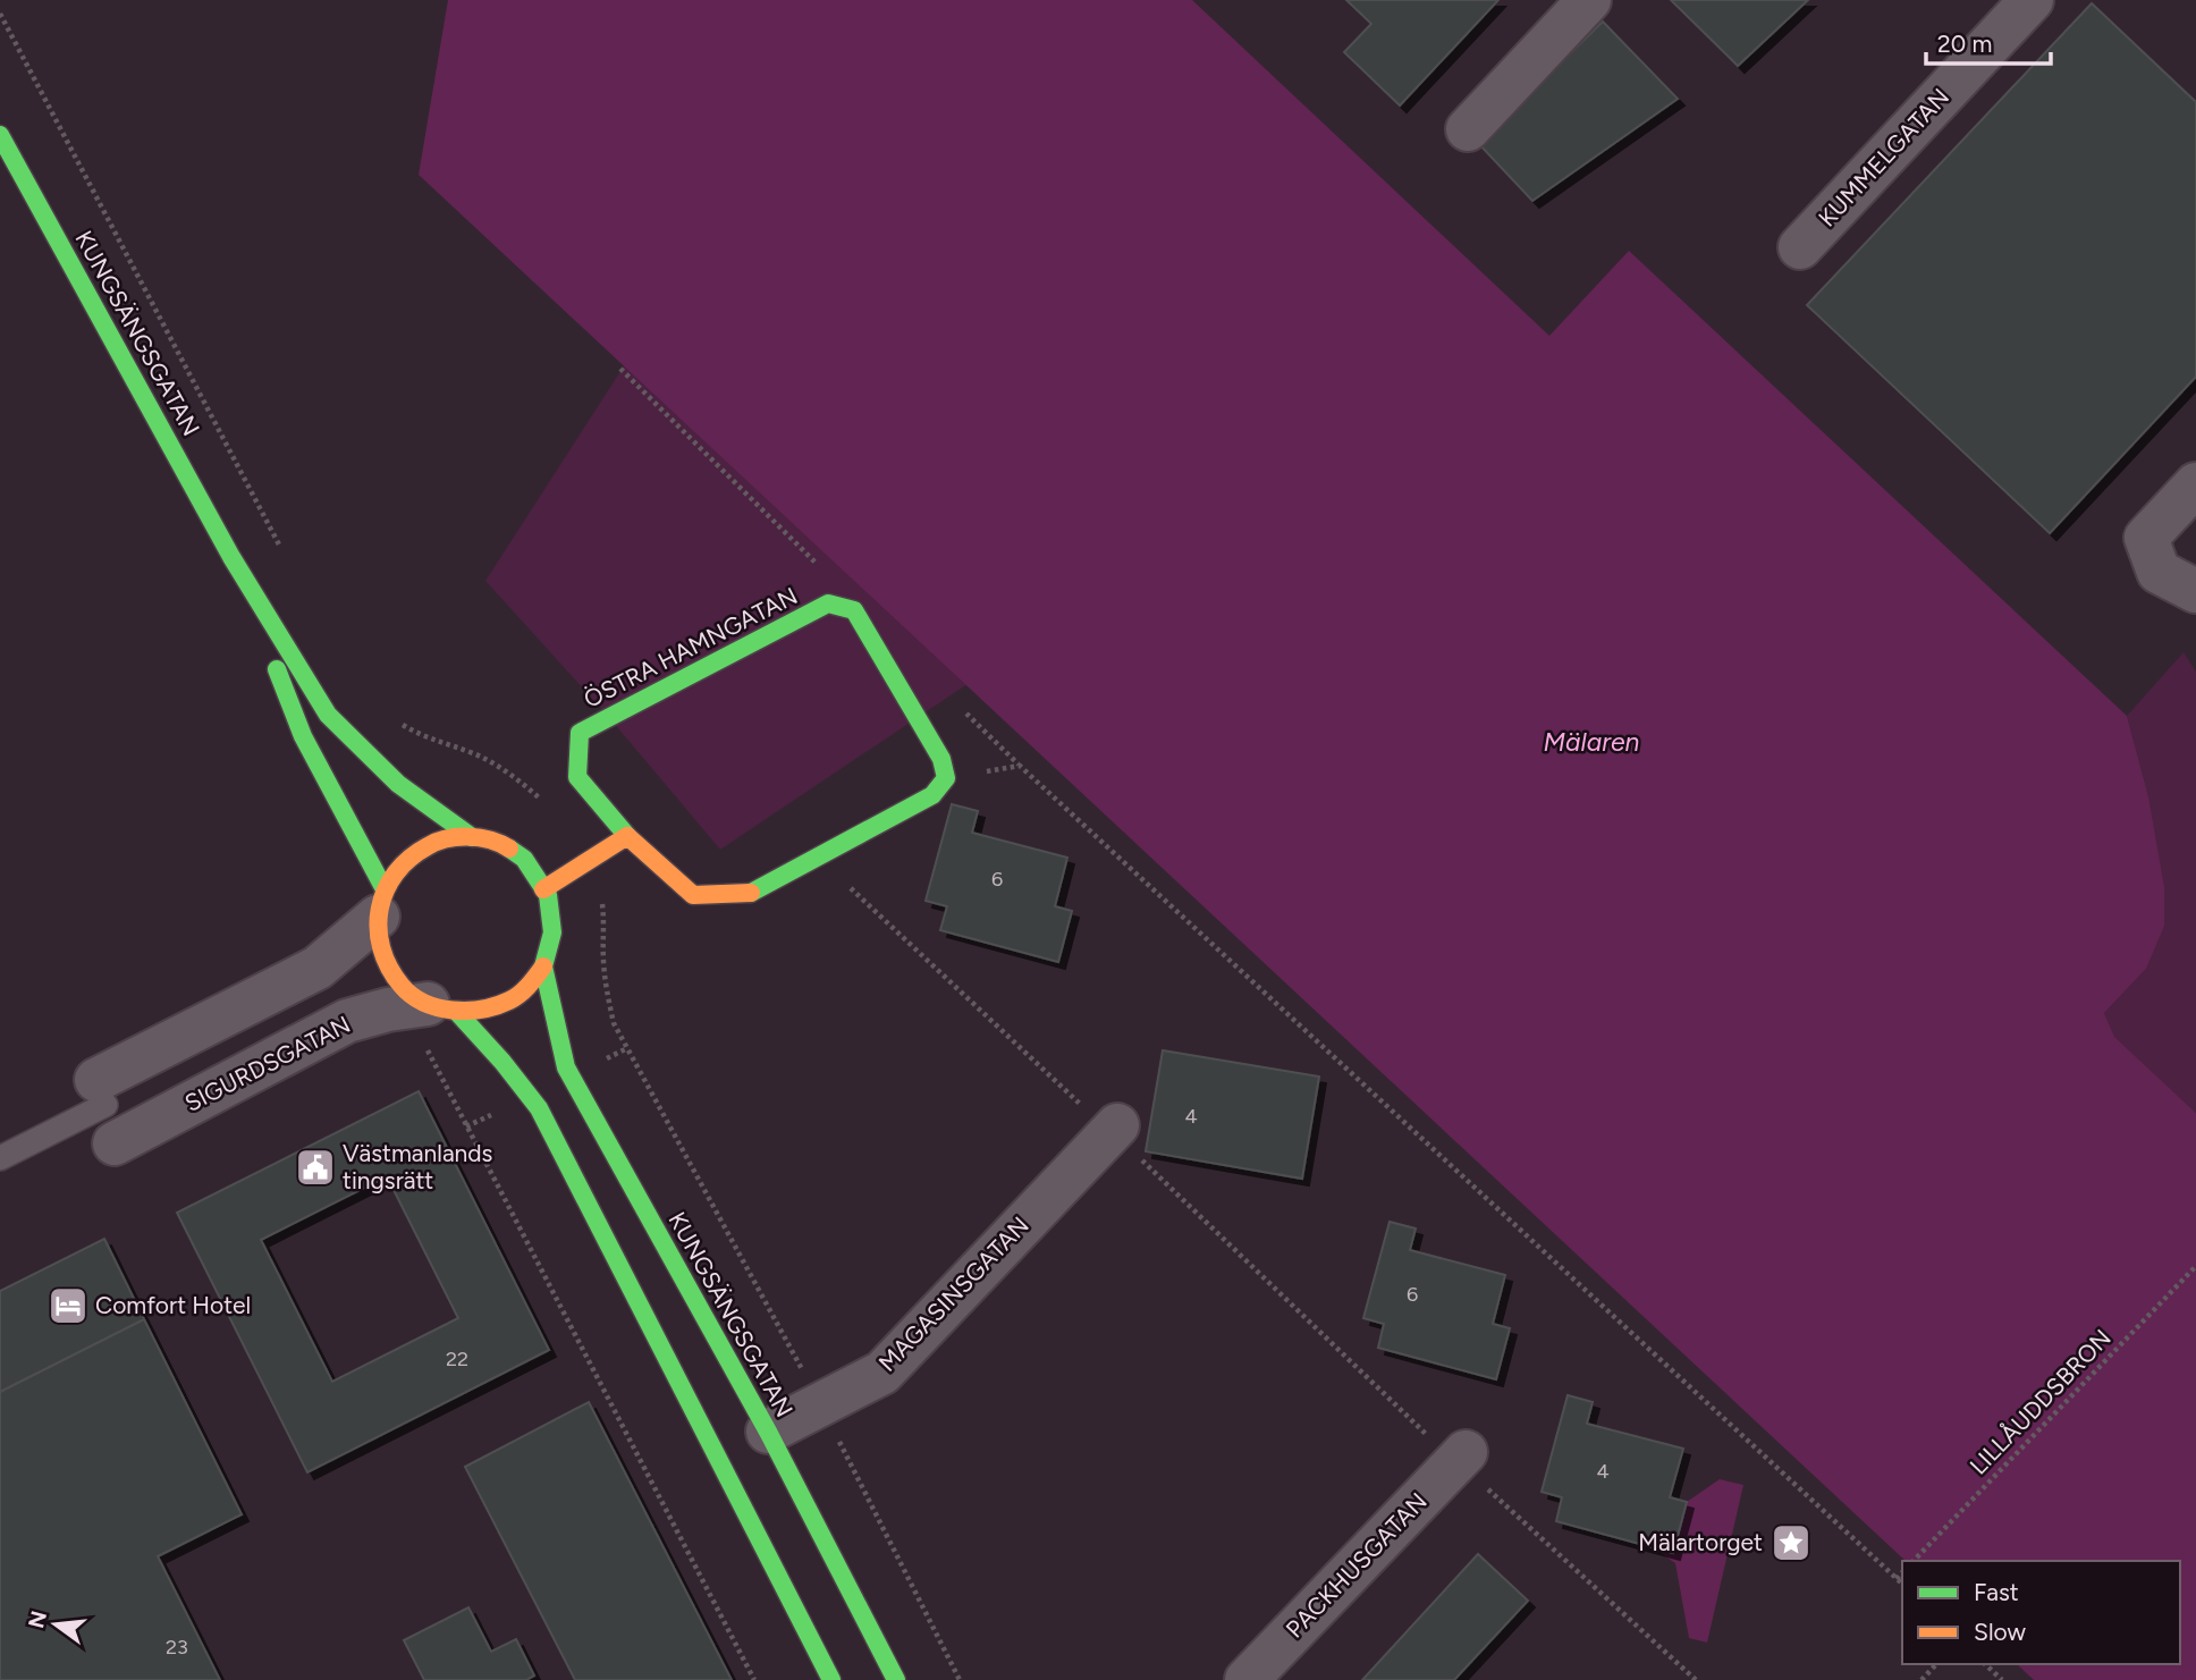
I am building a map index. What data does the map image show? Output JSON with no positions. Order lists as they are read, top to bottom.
{
  "streets": {
    "main road": ["KUNGSÄNGSGATAN", "ÖSTRA HAMNGATAN"],
    "street": [
      "KUMMELGATAN",
      "SIGURDSGATAN",
      "MAGASINSGATAN",
      "PACKHUSGATAN"
    ],
    "path": ["LILLÅUDDSBRON"]
  },
  "crossings": [
    ["KUNGSÄNGSGATAN", "SIGURDSGATAN"],
    ["KUNGSÄNGSGATAN", "MAGASINSGATAN"]
  ],
  "water": ["Mälaren"],
  "places": {
    "public building": ["Västmanlands tingsrätt"],
    "hotel": ["Comfort Hotel"],
    "place": ["Mälartorget"]
  },
  "house_numbers": [
    "6",
    "4",
    "6",
    "22",
    "4",
    "23"
  ],
  "legend": ["Fast", "Slow"],
  "scale_bar": "20 m",
  "north": "left"
}
